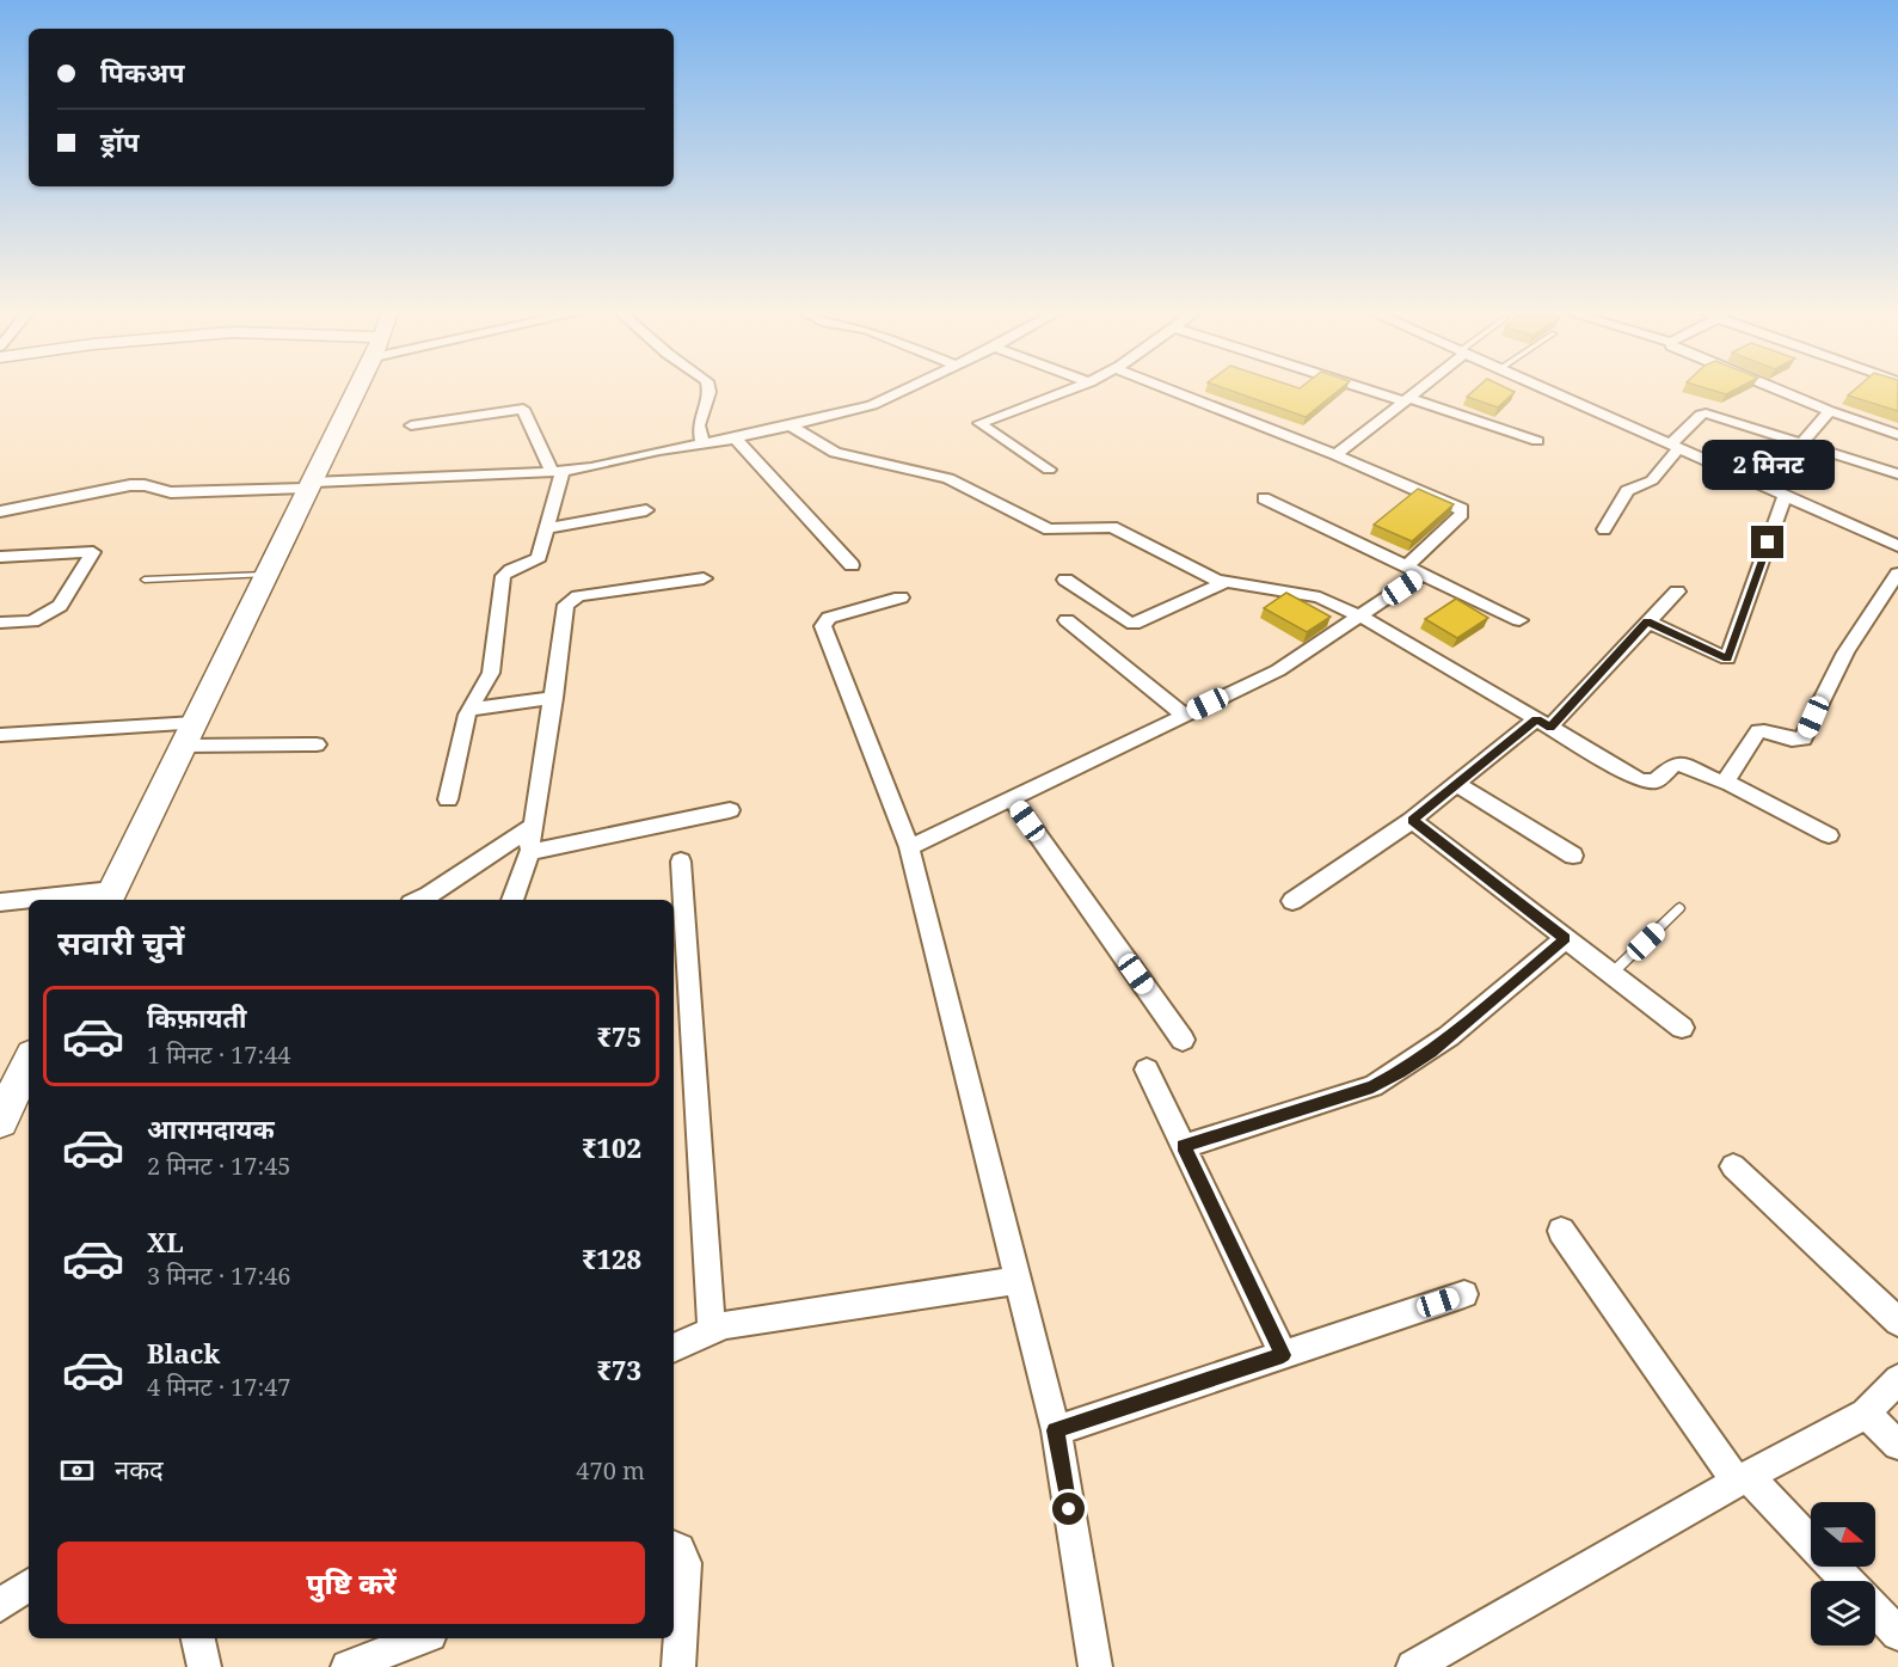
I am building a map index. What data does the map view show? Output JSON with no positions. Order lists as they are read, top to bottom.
{
  "north": "right",
  "page": {
    "banner": ["पिकअप", "ड्रॉप"],
    "bubble": "2 मिनट",
    "heading": "सवारी चुनें",
    "list": [
      {
        "name": "किफ़ायती",
        "note": "1 मिनट · 17:44",
        "value": "₹75"
      },
      {
        "name": "आरामदायक",
        "note": "2 मिनट · 17:45",
        "value": "₹102"
      },
      {
        "name": "XL",
        "note": "3 मिनट · 17:46",
        "value": "₹128"
      },
      {
        "name": "Black",
        "note": "4 मिनट · 17:47",
        "value": "₹73"
      }
    ],
    "pay": ["नकद", "470 m"],
    "buttons": "पुष्टि करें"
  }
}
